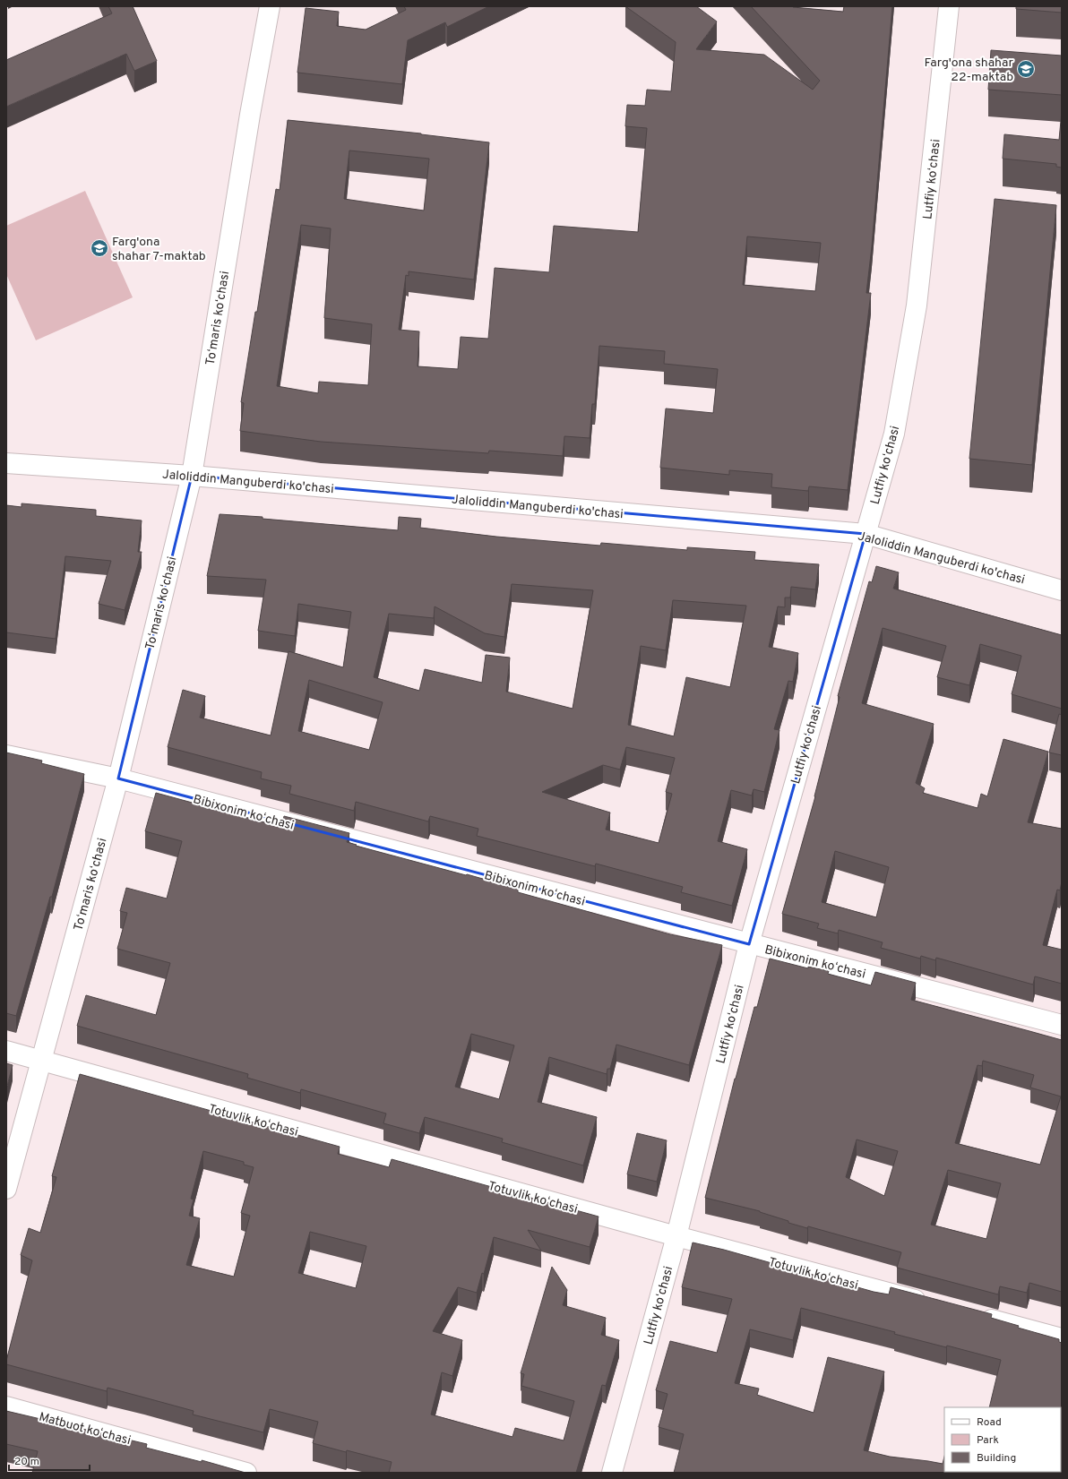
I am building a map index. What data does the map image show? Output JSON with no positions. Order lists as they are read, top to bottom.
{
  "streets": {
    "street": [
      "Lutfiy koʻchasi",
      "Toʻmaris koʻchasi",
      "Jaloliddin Manguberdi ko'chasi",
      "Bibixonim koʻchasi",
      "Totuvlik koʻchasi",
      "Matbuot koʻchasi"
    ]
  },
  "crossings": [
    ["Lutfiy koʻchasi", "Jaloliddin Manguberdi ko'chasi"],
    ["Lutfiy koʻchasi", "Bibixonim koʻchasi"],
    ["Lutfiy koʻchasi", "Totuvlik koʻchasi"],
    ["Toʻmaris koʻchasi", "Jaloliddin Manguberdi ko'chasi"],
    ["Toʻmaris koʻchasi", "Bibixonim koʻchasi"],
    ["Toʻmaris koʻchasi", "Totuvlik koʻchasi"]
  ],
  "places": {
    "school or university": ["Farg'ona shahar 22-maktab", "Farg'ona shahar 7-maktab"]
  },
  "legend": ["Road", "Park", "Building"],
  "scale_bar": "20 m"
}
